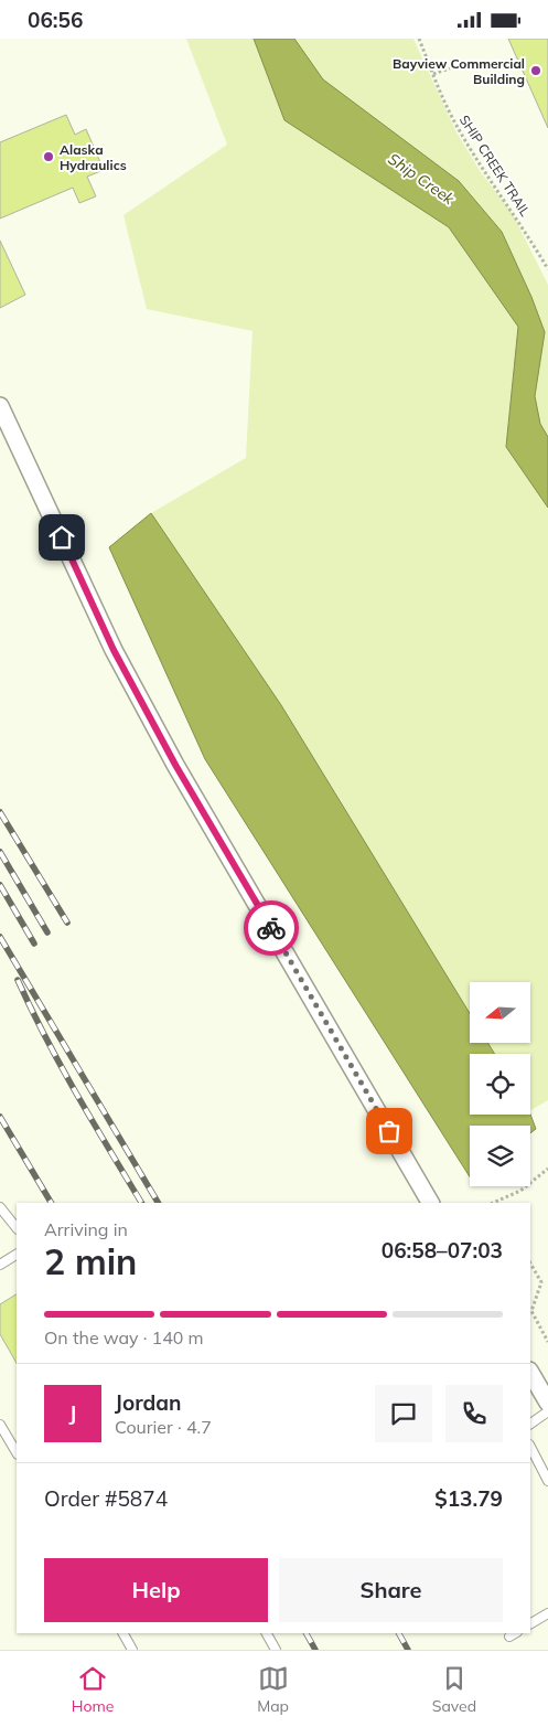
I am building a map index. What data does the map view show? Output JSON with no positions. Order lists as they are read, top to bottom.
{
  "streets": {
    "path": ["SHIP CREEK TRAIL"]
  },
  "water": ["Ship Creek"],
  "places": ["Bayview Commercial Building", "Alaska Hydraulics"],
  "north": "left",
  "page": {
    "status": "06:56",
    "heading": ["2 min", "Arriving in", "06:58–07:03"],
    "panel": [
      "Jordan",
      "Courier · 4.7",
      "Order #5874",
      "$13.79"
    ],
    "bar": "On the way · 140 m",
    "round": "J",
    "buttons": ["Help", "Share"],
    "tabs": ["Home", "Map", "Saved"]
  }
}
